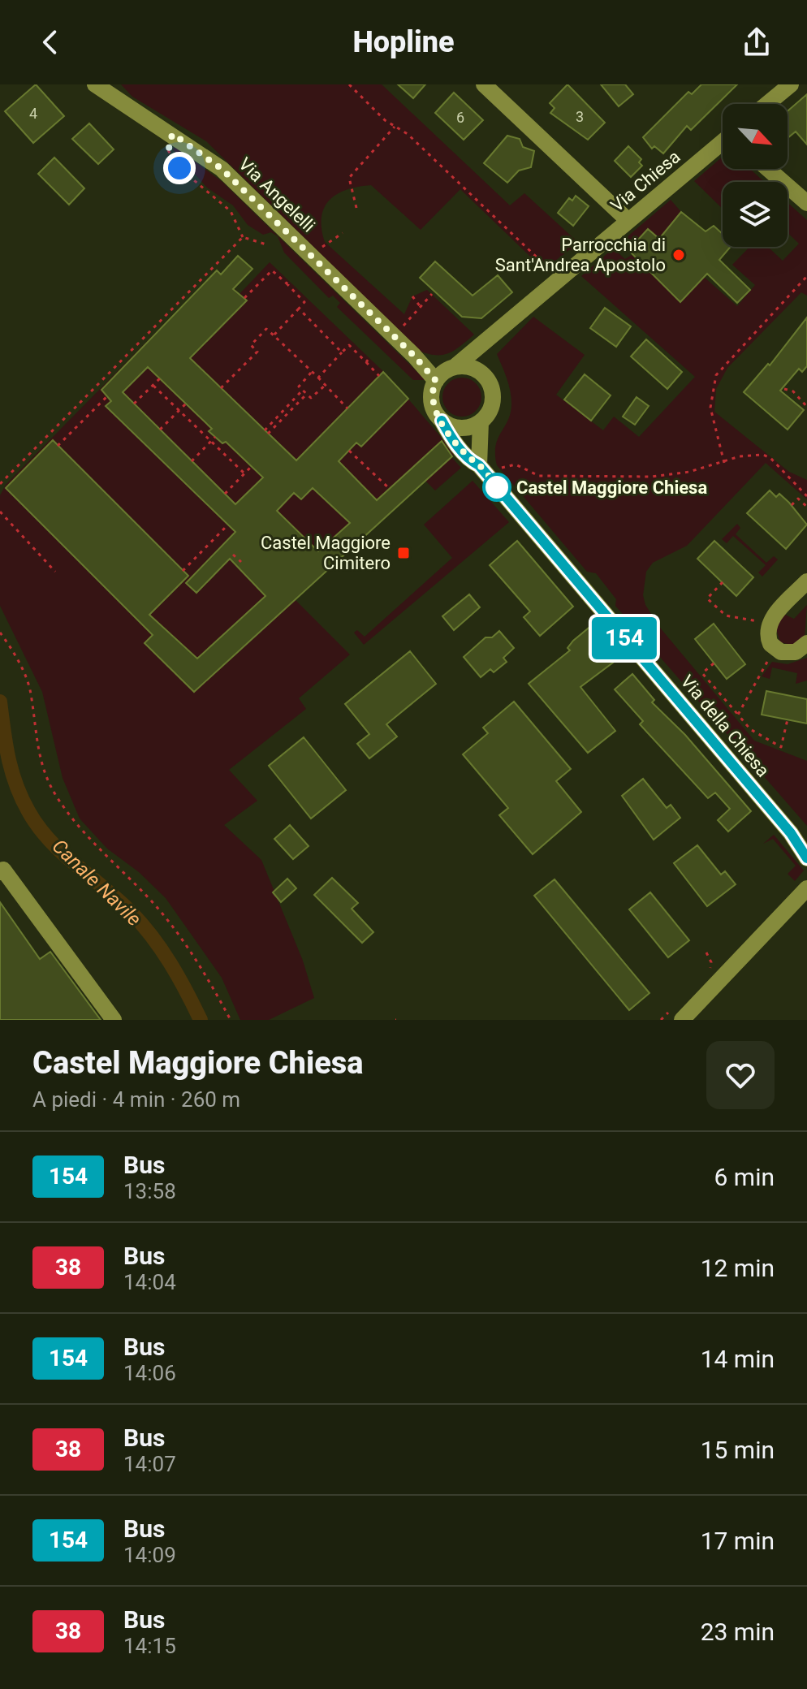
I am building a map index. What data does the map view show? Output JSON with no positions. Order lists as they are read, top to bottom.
{
  "streets": {
    "street": ["Via Chiesa", "Via Angelelli", "Via della Chiesa"]
  },
  "crossings": [
    ["Via Chiesa", "Via Angelelli"],
    ["Via Chiesa", "Via della Chiesa"],
    ["Via Angelelli", "Via della Chiesa"]
  ],
  "water": ["Canale Navile"],
  "places": {
    "other": ["Parrocchia di Sant'Andrea Apostolo", "Castel Maggiore Chiesa"],
    "transit": ["Castel Maggiore Cimitero"]
  },
  "lines": ["bus line 154"],
  "house_numbers": ["4", "3", "6"],
  "north": "bottom right",
  "page": {
    "header": "Hopline",
    "on_map": "154",
    "heading": ["Castel Maggiore Chiesa", "A piedi · 4 min · 260 m"],
    "list": [
      {
        "mark": "154",
        "name": "Bus",
        "note": "13:58",
        "value": "6 min"
      },
      {
        "mark": "38",
        "name": "Bus",
        "note": "14:04",
        "value": "12 min"
      },
      {
        "mark": "154",
        "name": "Bus",
        "note": "14:06",
        "value": "14 min"
      },
      {
        "mark": "38",
        "name": "Bus",
        "note": "14:07",
        "value": "15 min"
      },
      {
        "mark": "154",
        "name": "Bus",
        "note": "14:09",
        "value": "17 min"
      },
      {
        "mark": "38",
        "name": "Bus",
        "note": "14:15",
        "value": "23 min"
      }
    ]
  }
}
